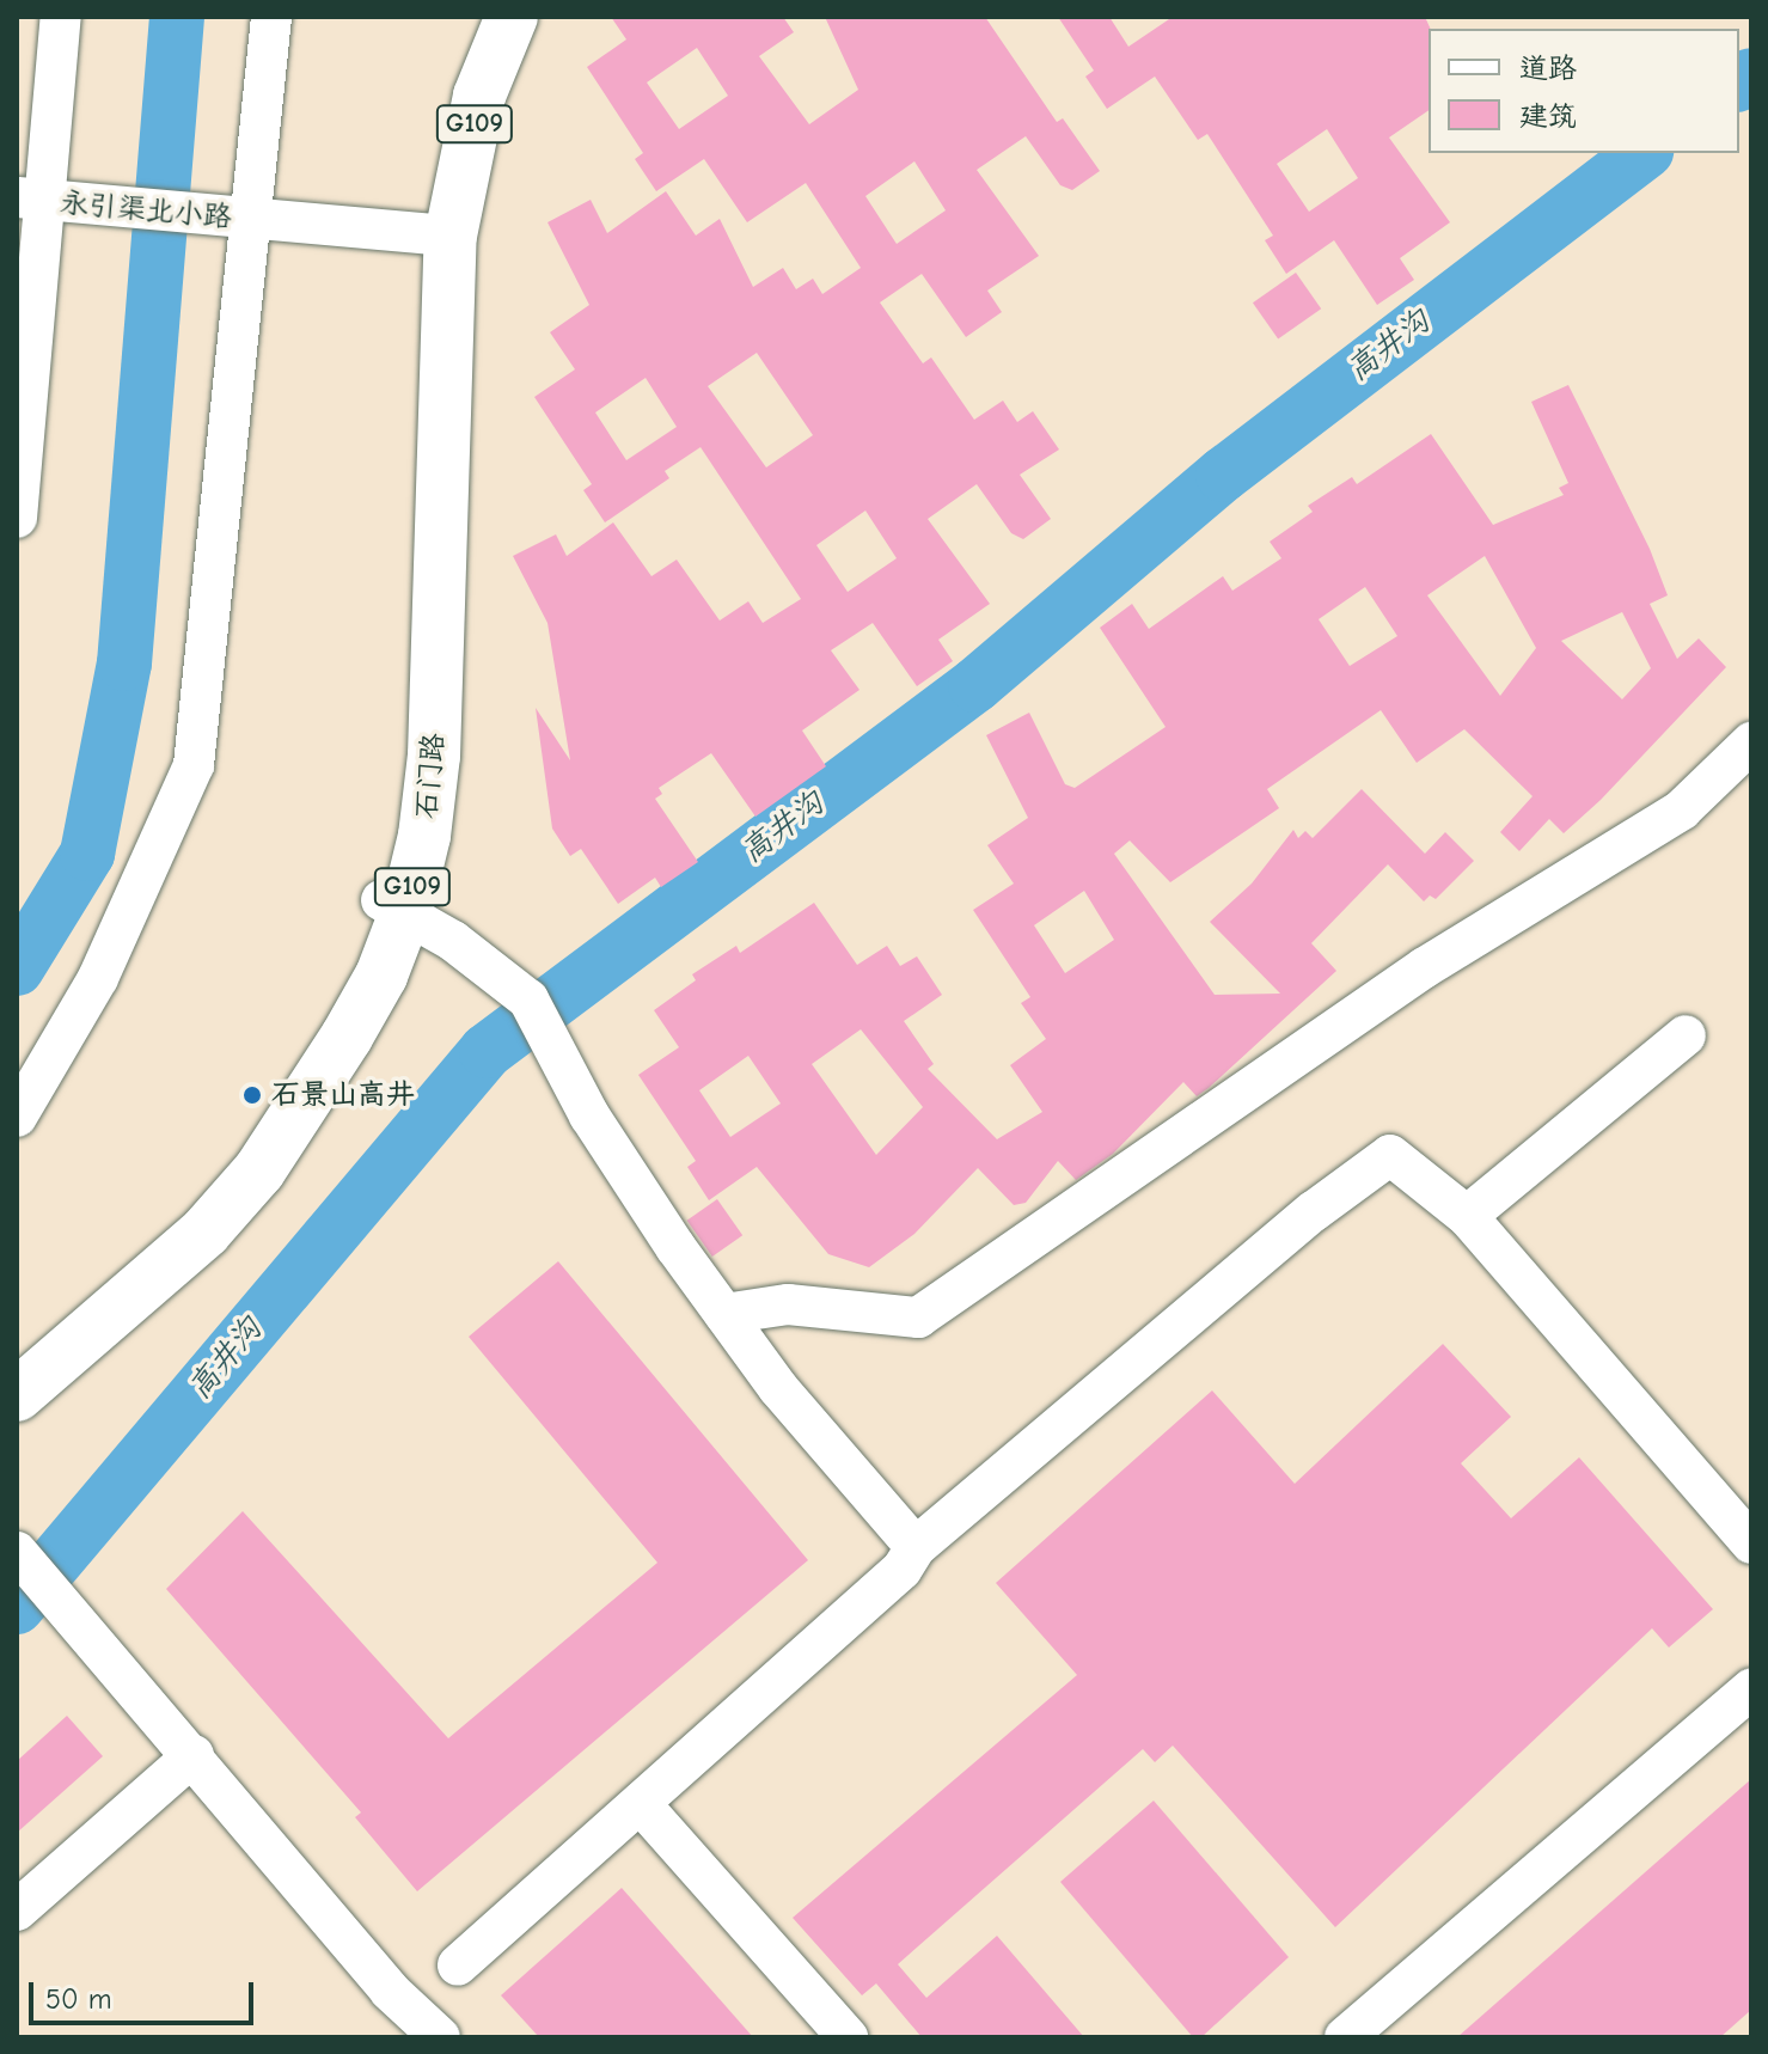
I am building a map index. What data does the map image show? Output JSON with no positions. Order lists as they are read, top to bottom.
{
  "streets": {
    "highway": ["G109", "石门路"],
    "street": ["永引渠北小路"]
  },
  "crossings": [
    ["永引渠北小路", "石门路"]
  ],
  "water": ["高井沟"],
  "places": ["石景山高井"],
  "legend": ["道路", "建筑"],
  "scale_bar": "50 m"
}
